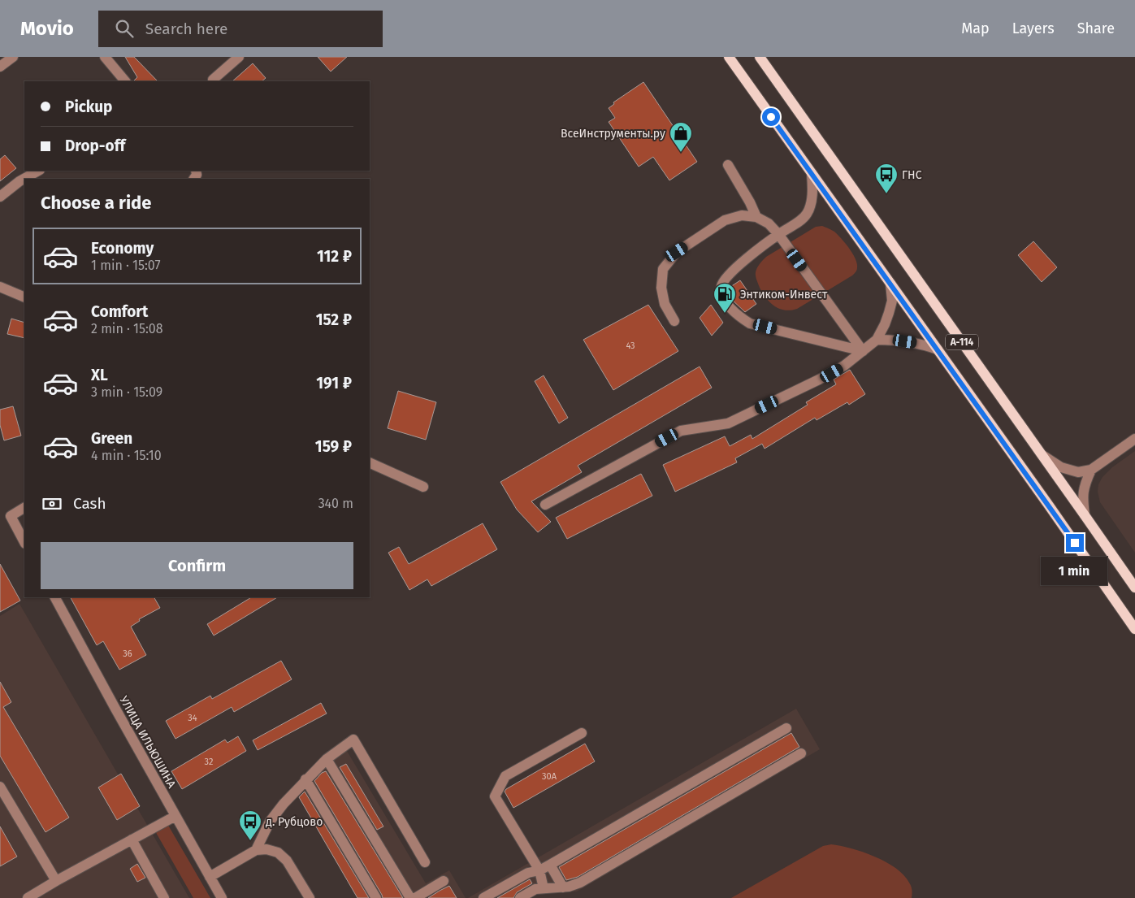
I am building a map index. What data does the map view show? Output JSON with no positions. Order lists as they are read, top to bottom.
{
  "streets": {
    "main road": ["А-114"],
    "street": ["УЛИЦА ИЛЬЮШИНА"]
  },
  "places": {
    "shop": ["ВсеИнструменты.ру"],
    "bus stop": ["ГНС", "д. Рубцово"],
    "fuel station": ["Энтиком-Инвест"]
  },
  "house_numbers": [
    "43",
    "36",
    "34",
    "32",
    "30А"
  ],
  "page": {
    "header": "Movio",
    "search": "Search here",
    "nav": ["Map", "Layers", "Share"],
    "banner": ["Pickup", "Drop-off"],
    "heading": "Choose a ride",
    "list": [
      {
        "name": "Economy",
        "note": "1 min · 15:07",
        "value": "112 ₽"
      },
      {
        "name": "Comfort",
        "note": "2 min · 15:08",
        "value": "152 ₽"
      },
      {
        "name": "XL",
        "note": "3 min · 15:09",
        "value": "191 ₽"
      },
      {
        "name": "Green",
        "note": "4 min · 15:10",
        "value": "159 ₽"
      }
    ],
    "pay": ["Cash", "340 m"],
    "buttons": "Confirm",
    "bubble": "1 min"
  }
}
